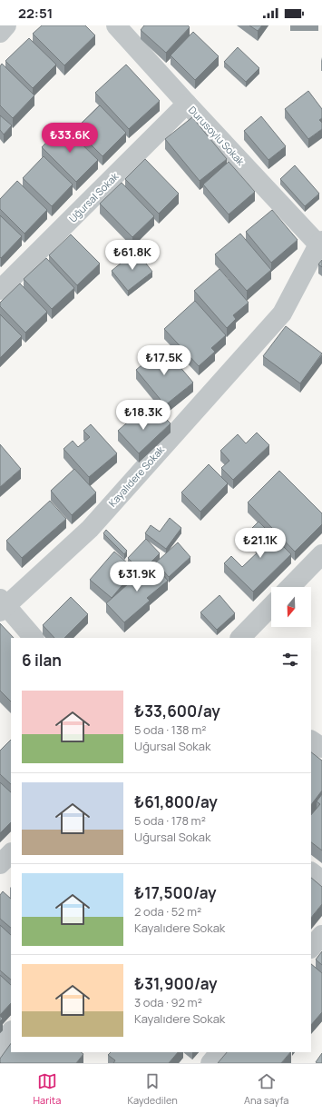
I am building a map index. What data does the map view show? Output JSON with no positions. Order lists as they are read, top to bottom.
{
  "streets": {
    "street": ["Durusoylu Sokak", "Uğursal Sokak", "Kayalıdere Sokak"]
  },
  "crossings": [
    ["Durusoylu Sokak", "Uğursal Sokak"],
    ["Durusoylu Sokak", "Kayalıdere Sokak"]
  ],
  "north": "bottom",
  "page": {
    "status": "22:51",
    "price": [
      "₺33.6K",
      "₺61.8K",
      "₺17.5K",
      "₺18.3K",
      "₺21.1K",
      "₺31.9K"
    ],
    "heading": "6 ilan",
    "list": [
      {
        "name": "₺33,600/ay",
        "note": "5 oda · 138 m² · Uğursal Sokak"
      },
      {
        "name": "₺61,800/ay",
        "note": "5 oda · 178 m² · Uğursal Sokak"
      },
      {
        "name": "₺17,500/ay",
        "note": "2 oda · 52 m² · Kayalıdere Sokak"
      },
      {
        "name": "₺31,900/ay",
        "note": "3 oda · 92 m² · Kayalıdere Sokak"
      }
    ],
    "tabs": ["Harita", "Kaydedilen", "Ana sayfa"]
  }
}
